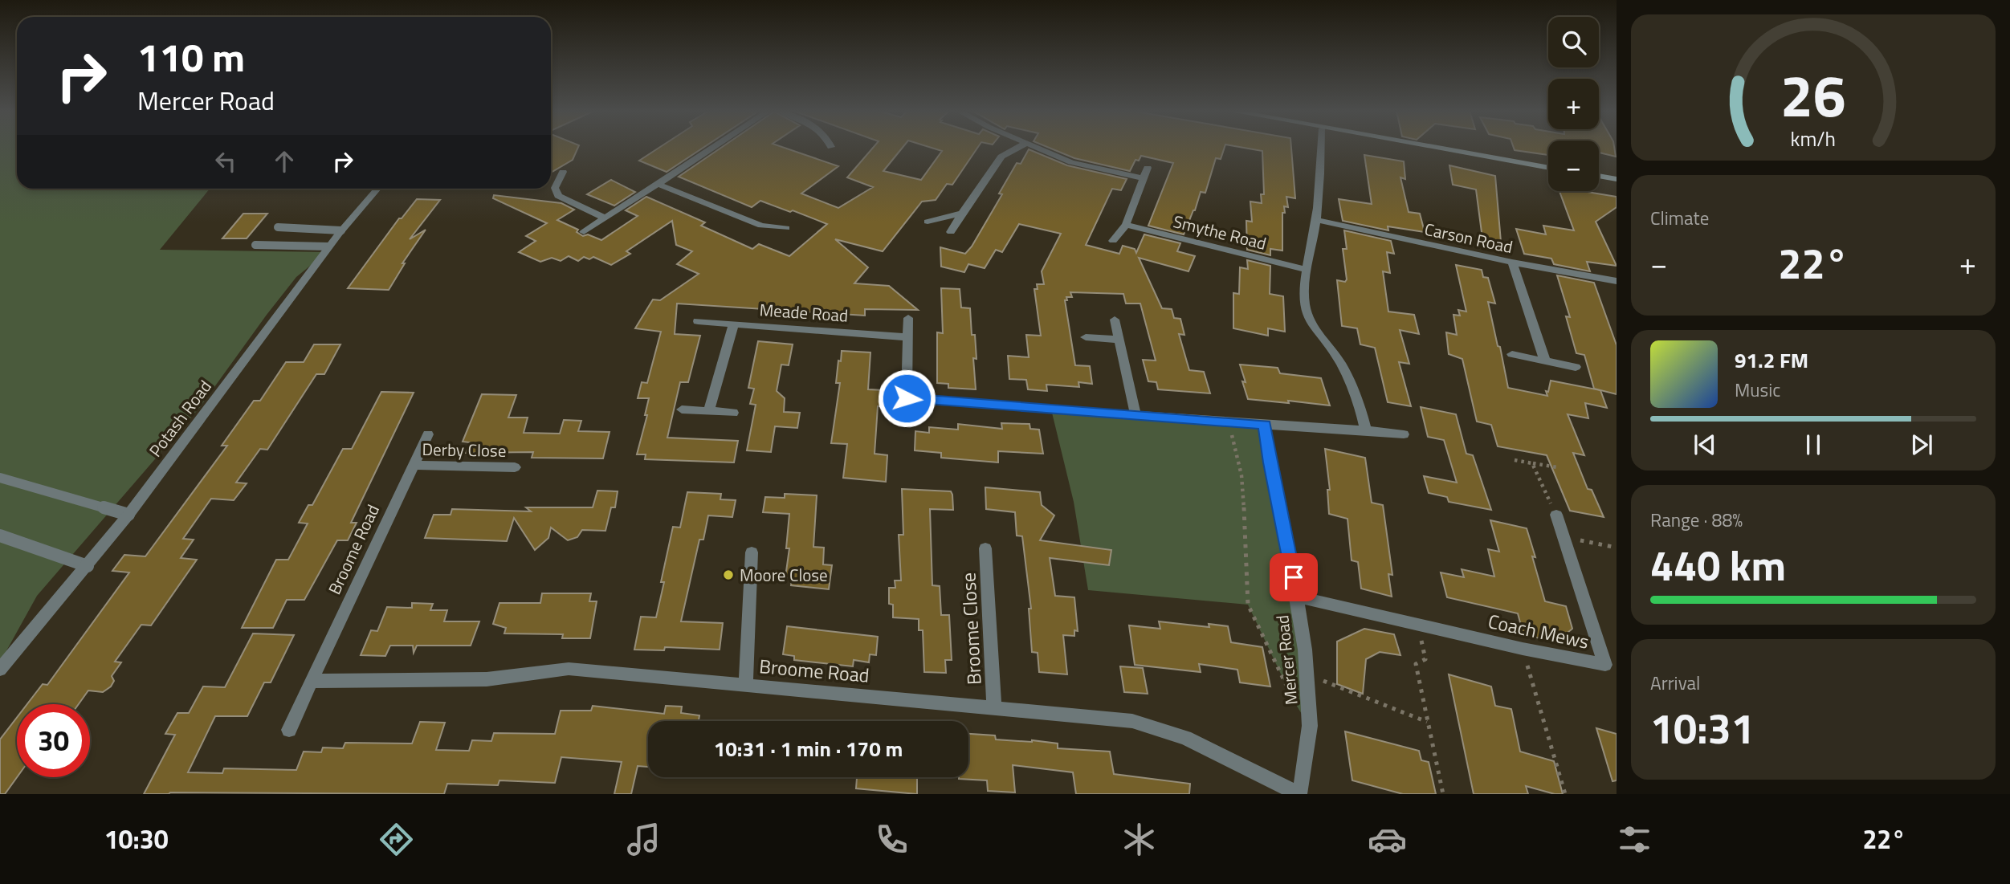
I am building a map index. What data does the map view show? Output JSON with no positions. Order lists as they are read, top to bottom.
{
  "streets": {
    "street": [
      "Smythe Road",
      "Carson Road",
      "Meade Road",
      "Potash Road",
      "Derby Close",
      "Broome Road",
      "Broome Close",
      "Coach Mews",
      "Mercer Road"
    ]
  },
  "crossings": [
    ["Derby Close", "Broome Road"],
    ["Broome Road", "Broome Close"],
    ["Broome Road", "Mercer Road"],
    ["Coach Mews", "Mercer Road"]
  ],
  "places": ["Moore Close"],
  "page": {
    "map_buttons": ["+", "−"],
    "turn": ["110 m", "Mercer Road"],
    "tile": [
      "Climate",
      ["Range · 88%", "440 km"],
      ["Arrival", "10:31"]
    ],
    "heat": ["−", "22°", "+"],
    "song": ["91.2 FM", "Music"],
    "limit": "30",
    "trip": "10:31 · 1 min · 170 m",
    "tabs": ["10:30", "22°"],
    "gauge": ["26", "km/h"]
  }
}
